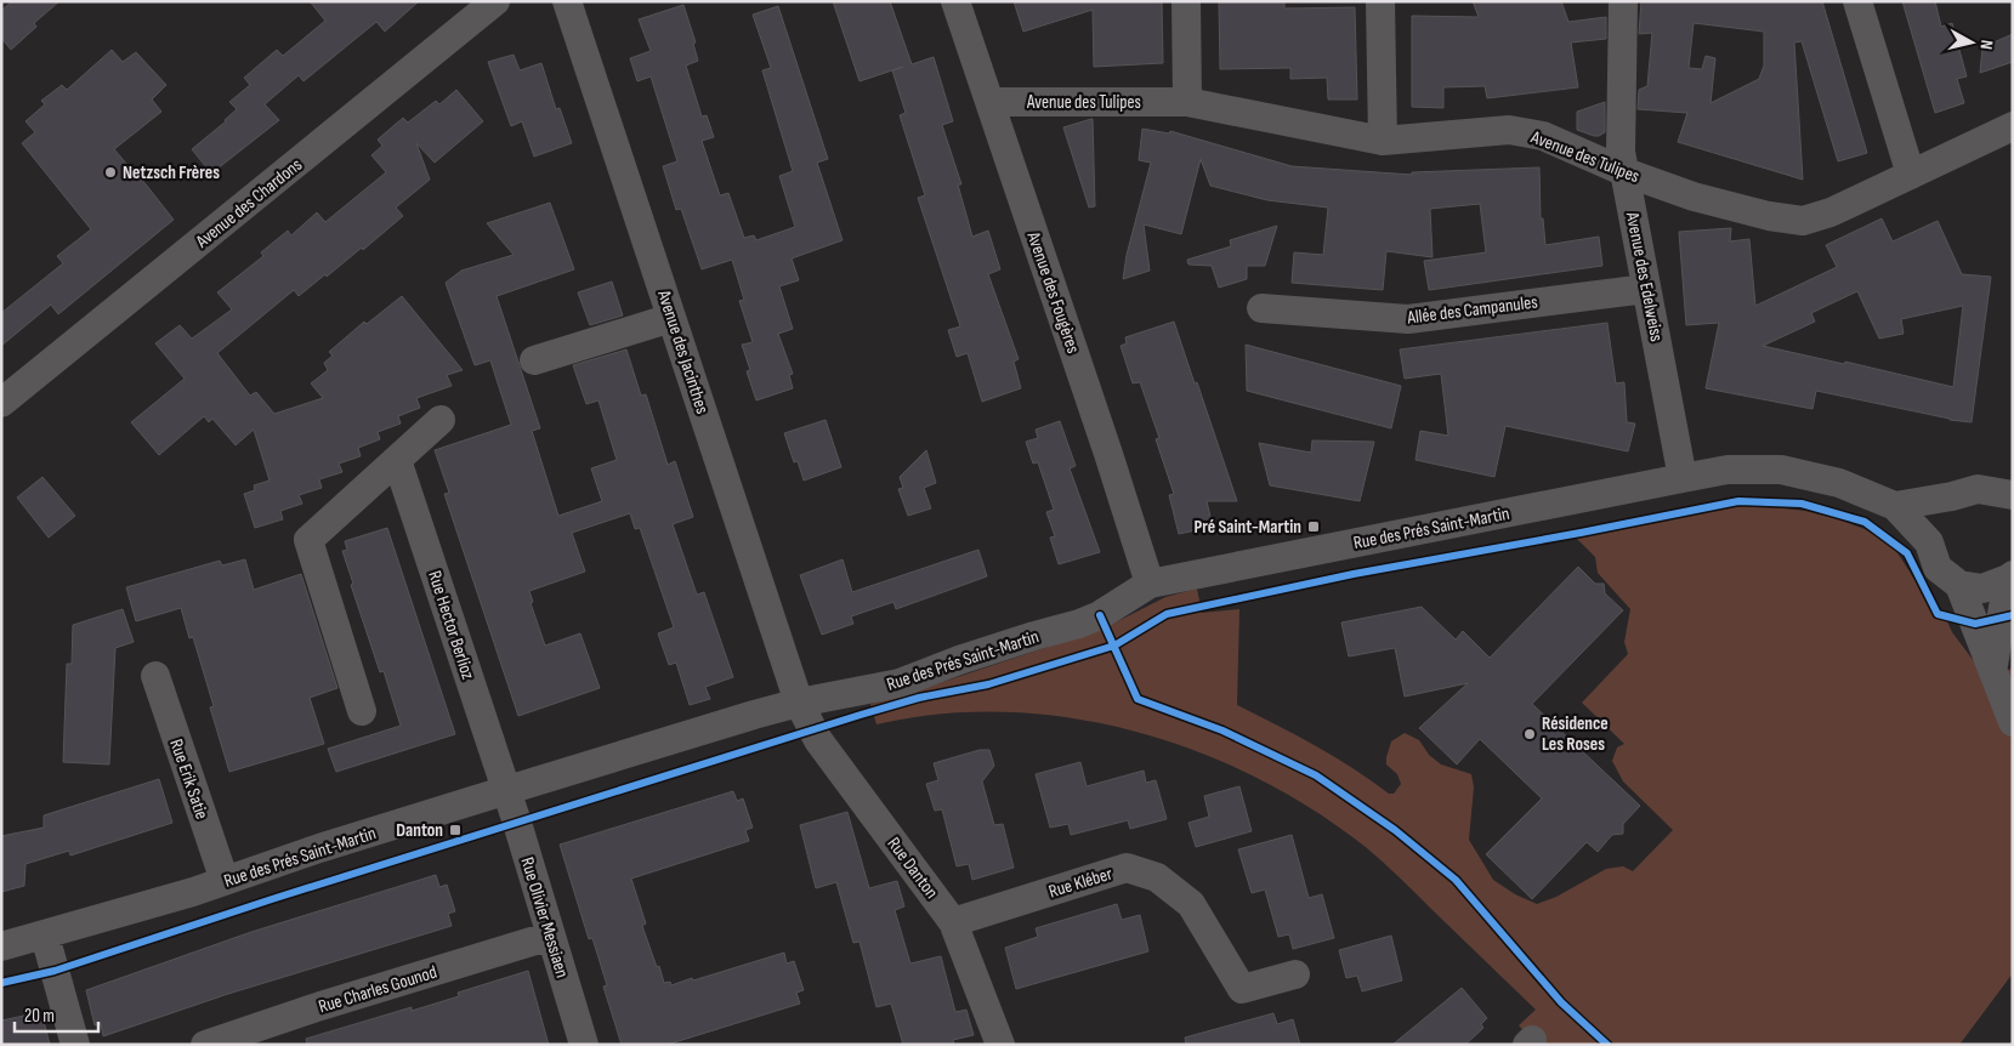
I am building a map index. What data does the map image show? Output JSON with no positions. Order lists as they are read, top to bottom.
{
  "streets": {
    "street": [
      "Avenue des Tulipes",
      "Avenue des Chardons",
      "Avenue des Edelweiss",
      "Avenue des Fougères",
      "Allée des Campanules",
      "Avenue des Jacinthes",
      "Rue des Prés Saint-Martin",
      "Rue Hector Berlioz",
      "Rue Erik Satie",
      "Rue Danton",
      "Rue Kléber",
      "Rue Olivier Messiaen",
      "Rue Charles Gounod"
    ]
  },
  "crossings": [
    ["Avenue des Tulipes", "Avenue des Edelweiss"],
    ["Avenue des Tulipes", "Avenue des Fougères"],
    ["Avenue des Edelweiss", "Allée des Campanules"],
    ["Avenue des Edelweiss", "Rue des Prés Saint-Martin"],
    ["Avenue des Fougères", "Rue des Prés Saint-Martin"],
    ["Avenue des Jacinthes", "Rue des Prés Saint-Martin"],
    ["Avenue des Jacinthes", "Rue Danton"],
    ["Rue des Prés Saint-Martin", "Rue Hector Berlioz"],
    ["Rue des Prés Saint-Martin", "Rue Erik Satie"],
    ["Rue des Prés Saint-Martin", "Rue Danton"],
    ["Rue des Prés Saint-Martin", "Rue Olivier Messiaen"],
    ["Rue Hector Berlioz", "Rue Olivier Messiaen"],
    ["Rue Danton", "Rue Kléber"],
    ["Rue Olivier Messiaen", "Rue Charles Gounod"]
  ],
  "places": {
    "other": ["Netzsch Frères", "Résidence Les Roses"],
    "transit": ["Pré Saint-Martin", "Danton"]
  },
  "scale_bar": "20 m",
  "north": "right"
}
